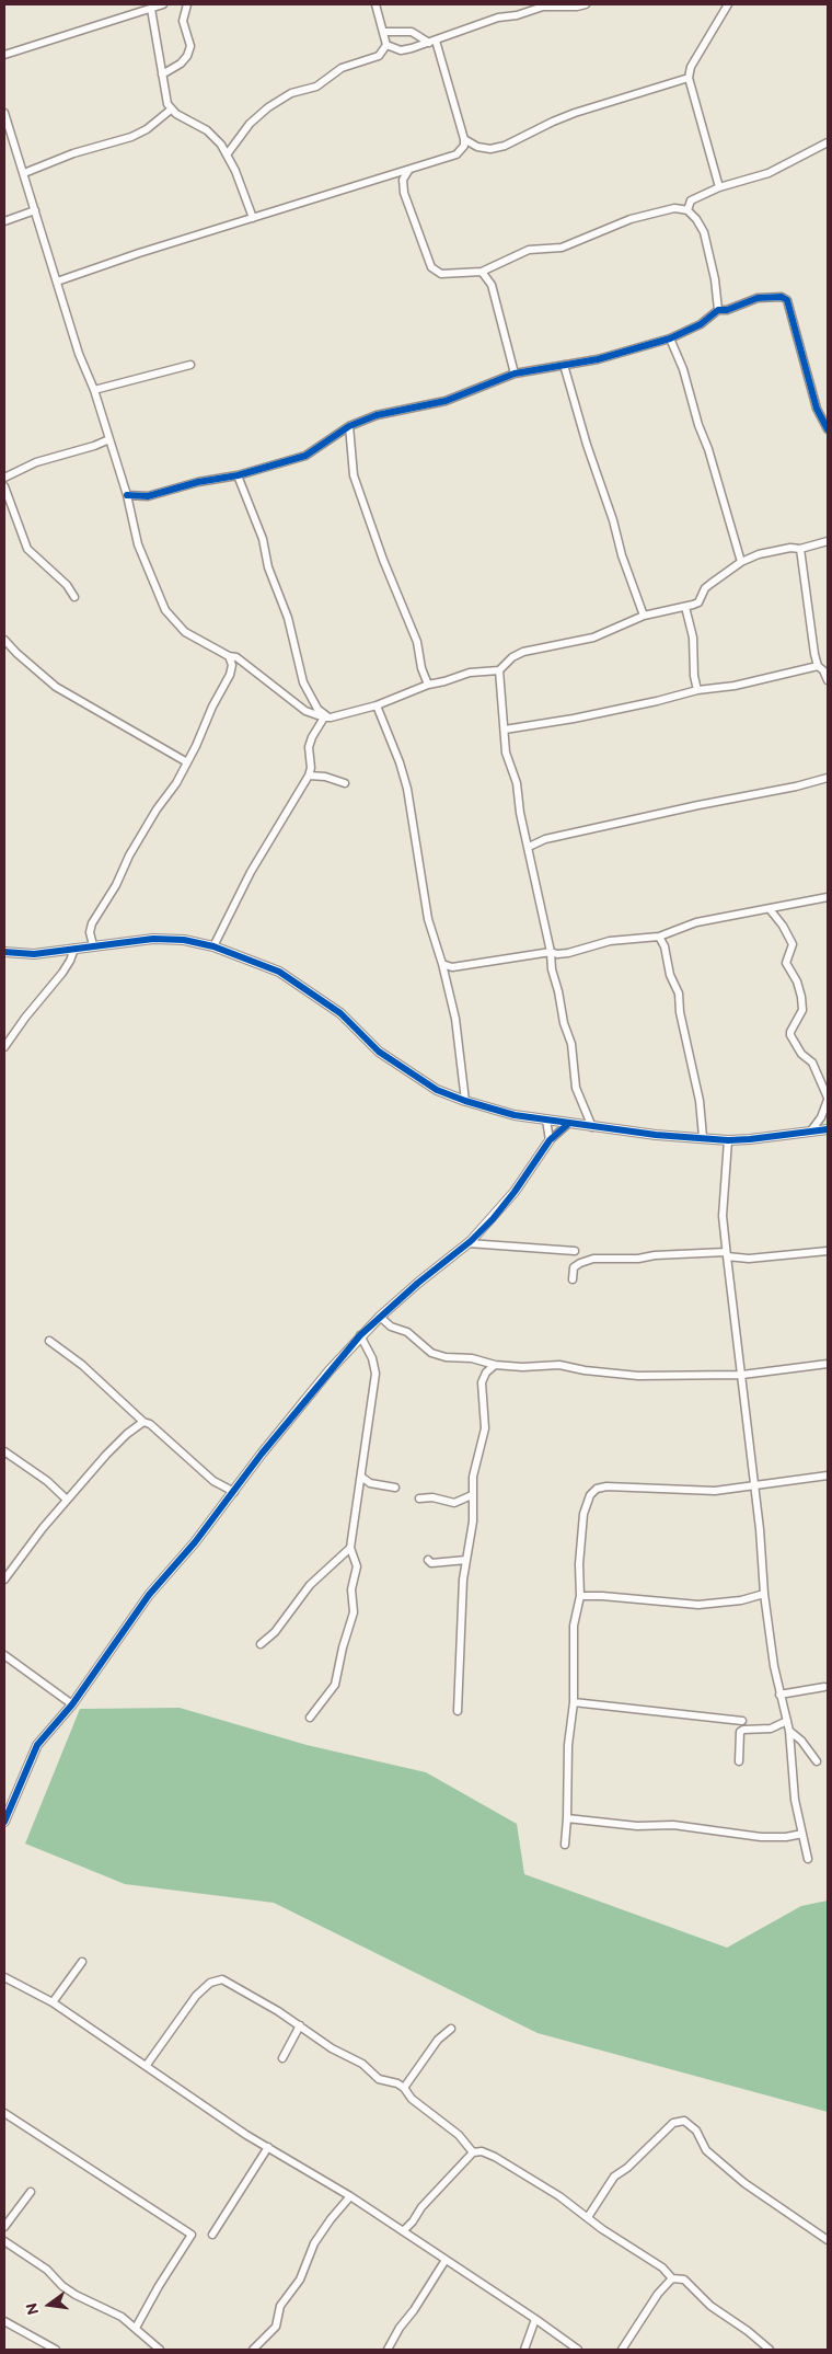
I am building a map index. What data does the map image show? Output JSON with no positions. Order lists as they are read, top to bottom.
{
  "north": "left"
}
